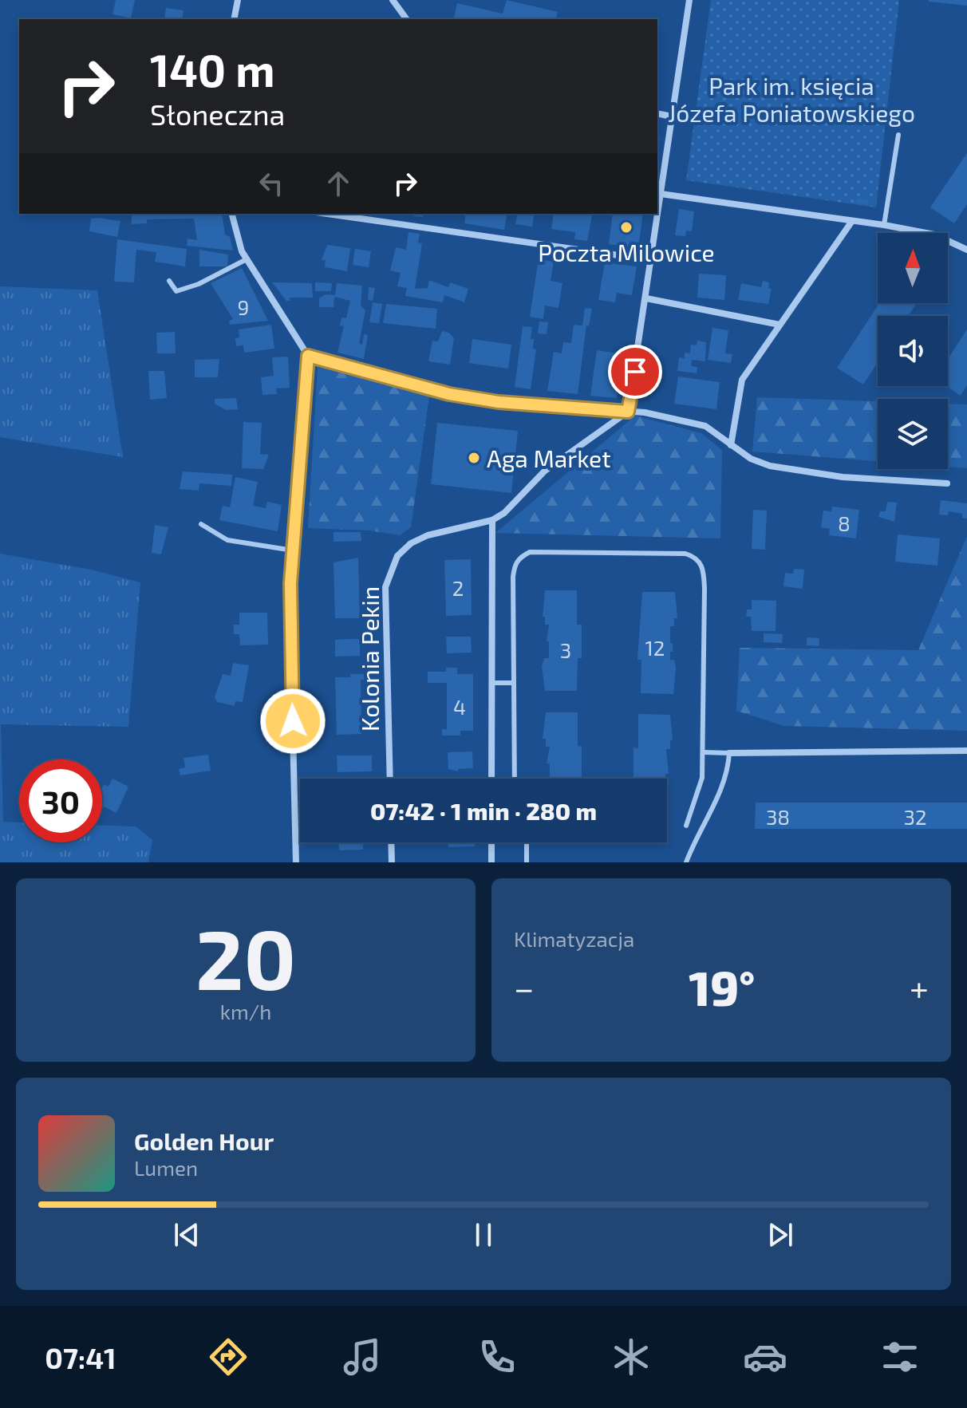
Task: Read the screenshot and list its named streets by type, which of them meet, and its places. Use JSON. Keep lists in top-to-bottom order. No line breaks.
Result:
{"streets":{"street":["Kolonia Pekin"]},"parks":["Park im. księcia Józefa Poniatowskiego"],"places":["Poczta Milowice","Aga Market"],"house_numbers":["9","8","2","12","3","4","38","32"],"north":"top","page":{"turn":["140 m","Słoneczna"],"limit":"30","trip":"07:42 · 1 min · 280 m","tile":[["20","km/h"],"Klimatyzacja"],"heat":["−","19°","+"],"song":["Golden Hour","Lumen"],"tabs":"07:41"}}
